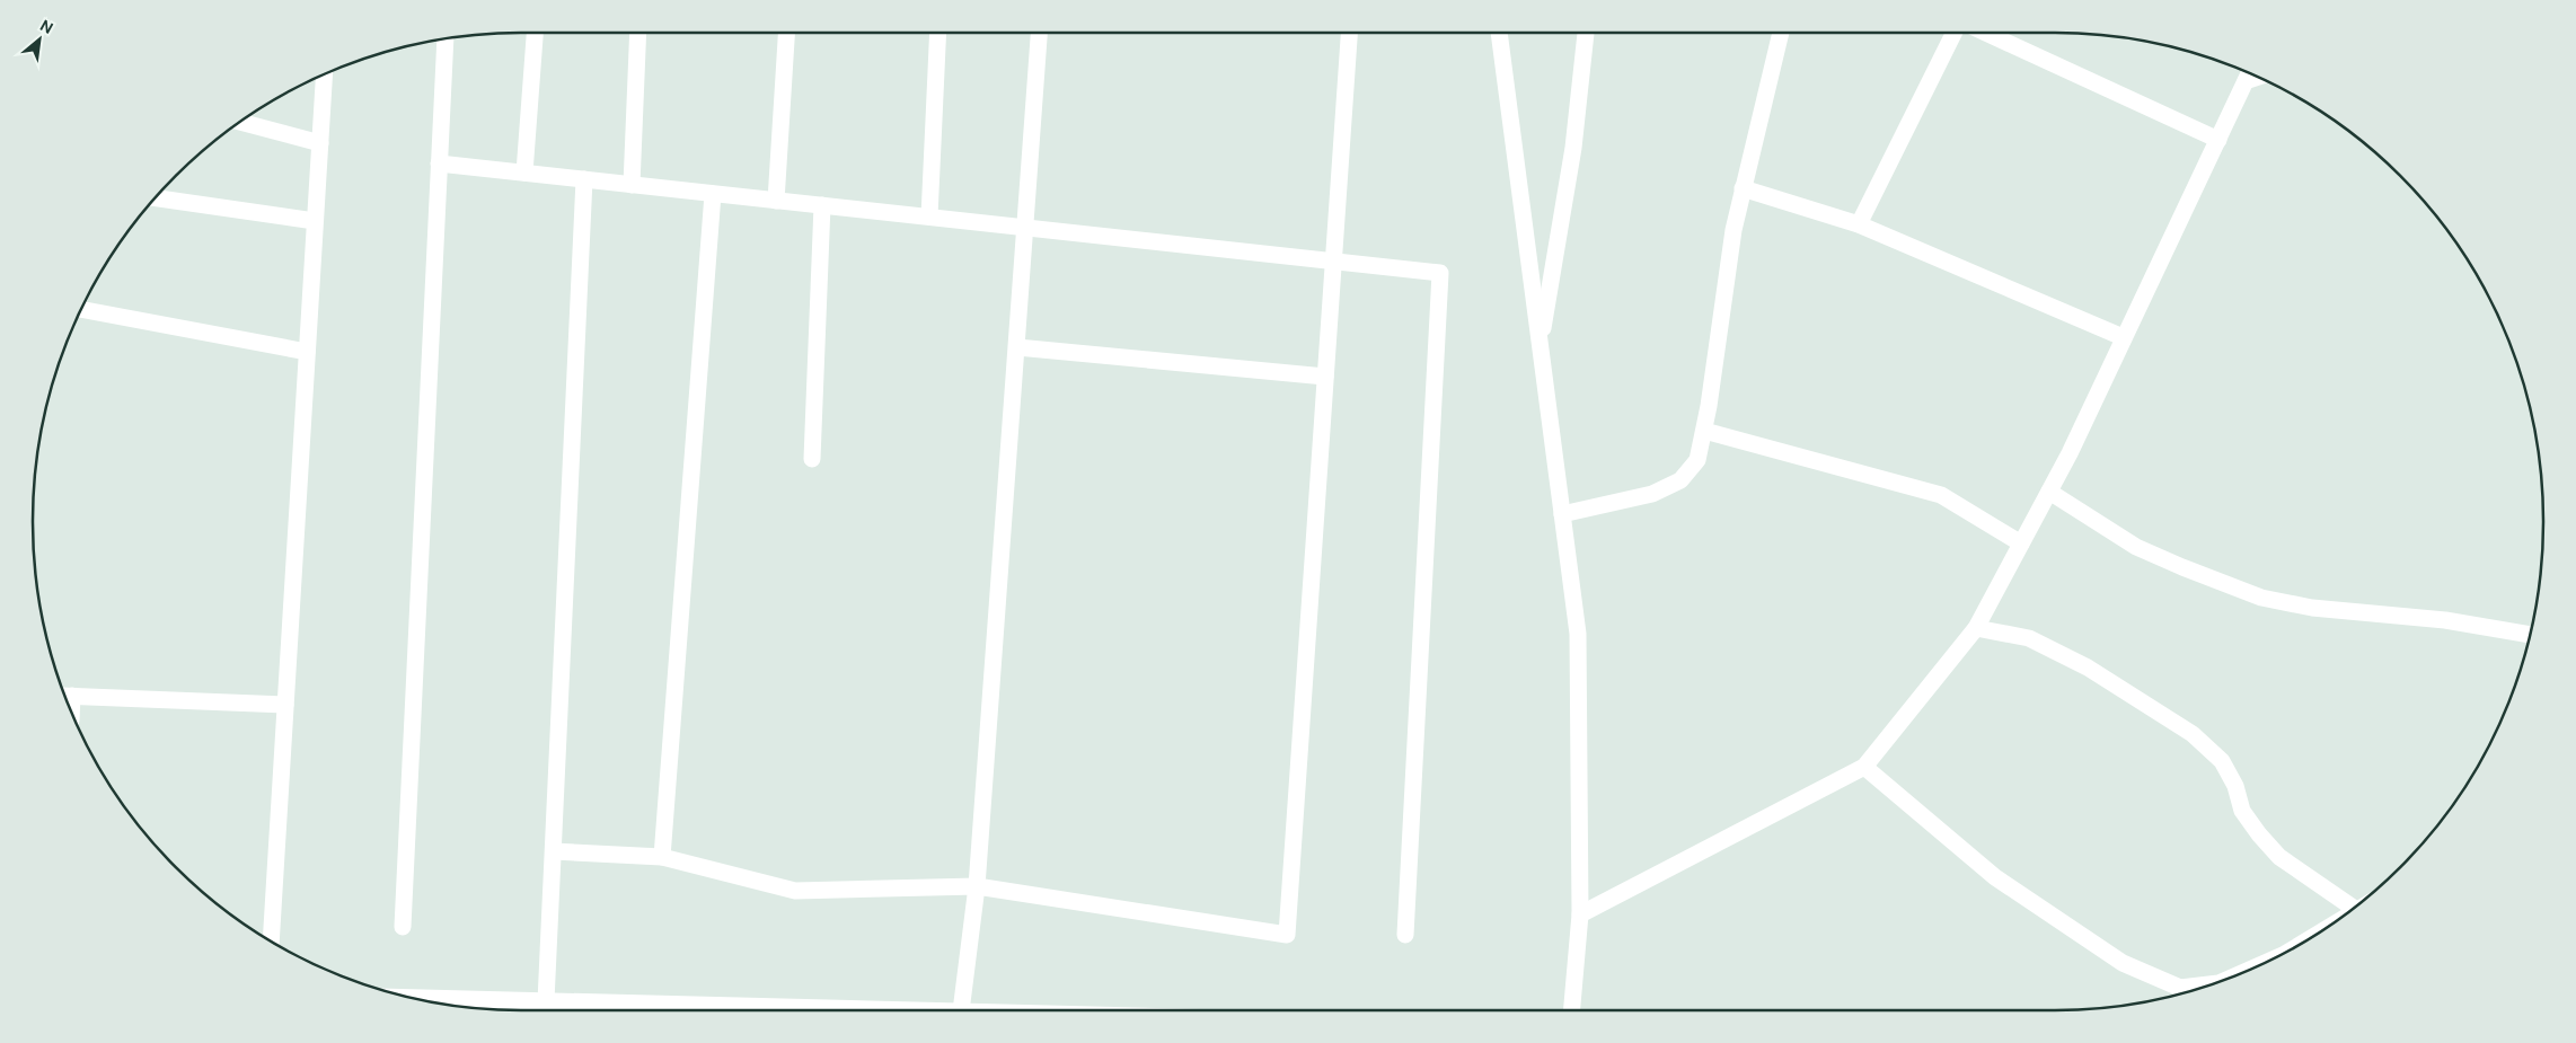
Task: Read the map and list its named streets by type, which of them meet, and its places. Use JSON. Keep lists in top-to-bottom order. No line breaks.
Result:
{"north":"top right"}
